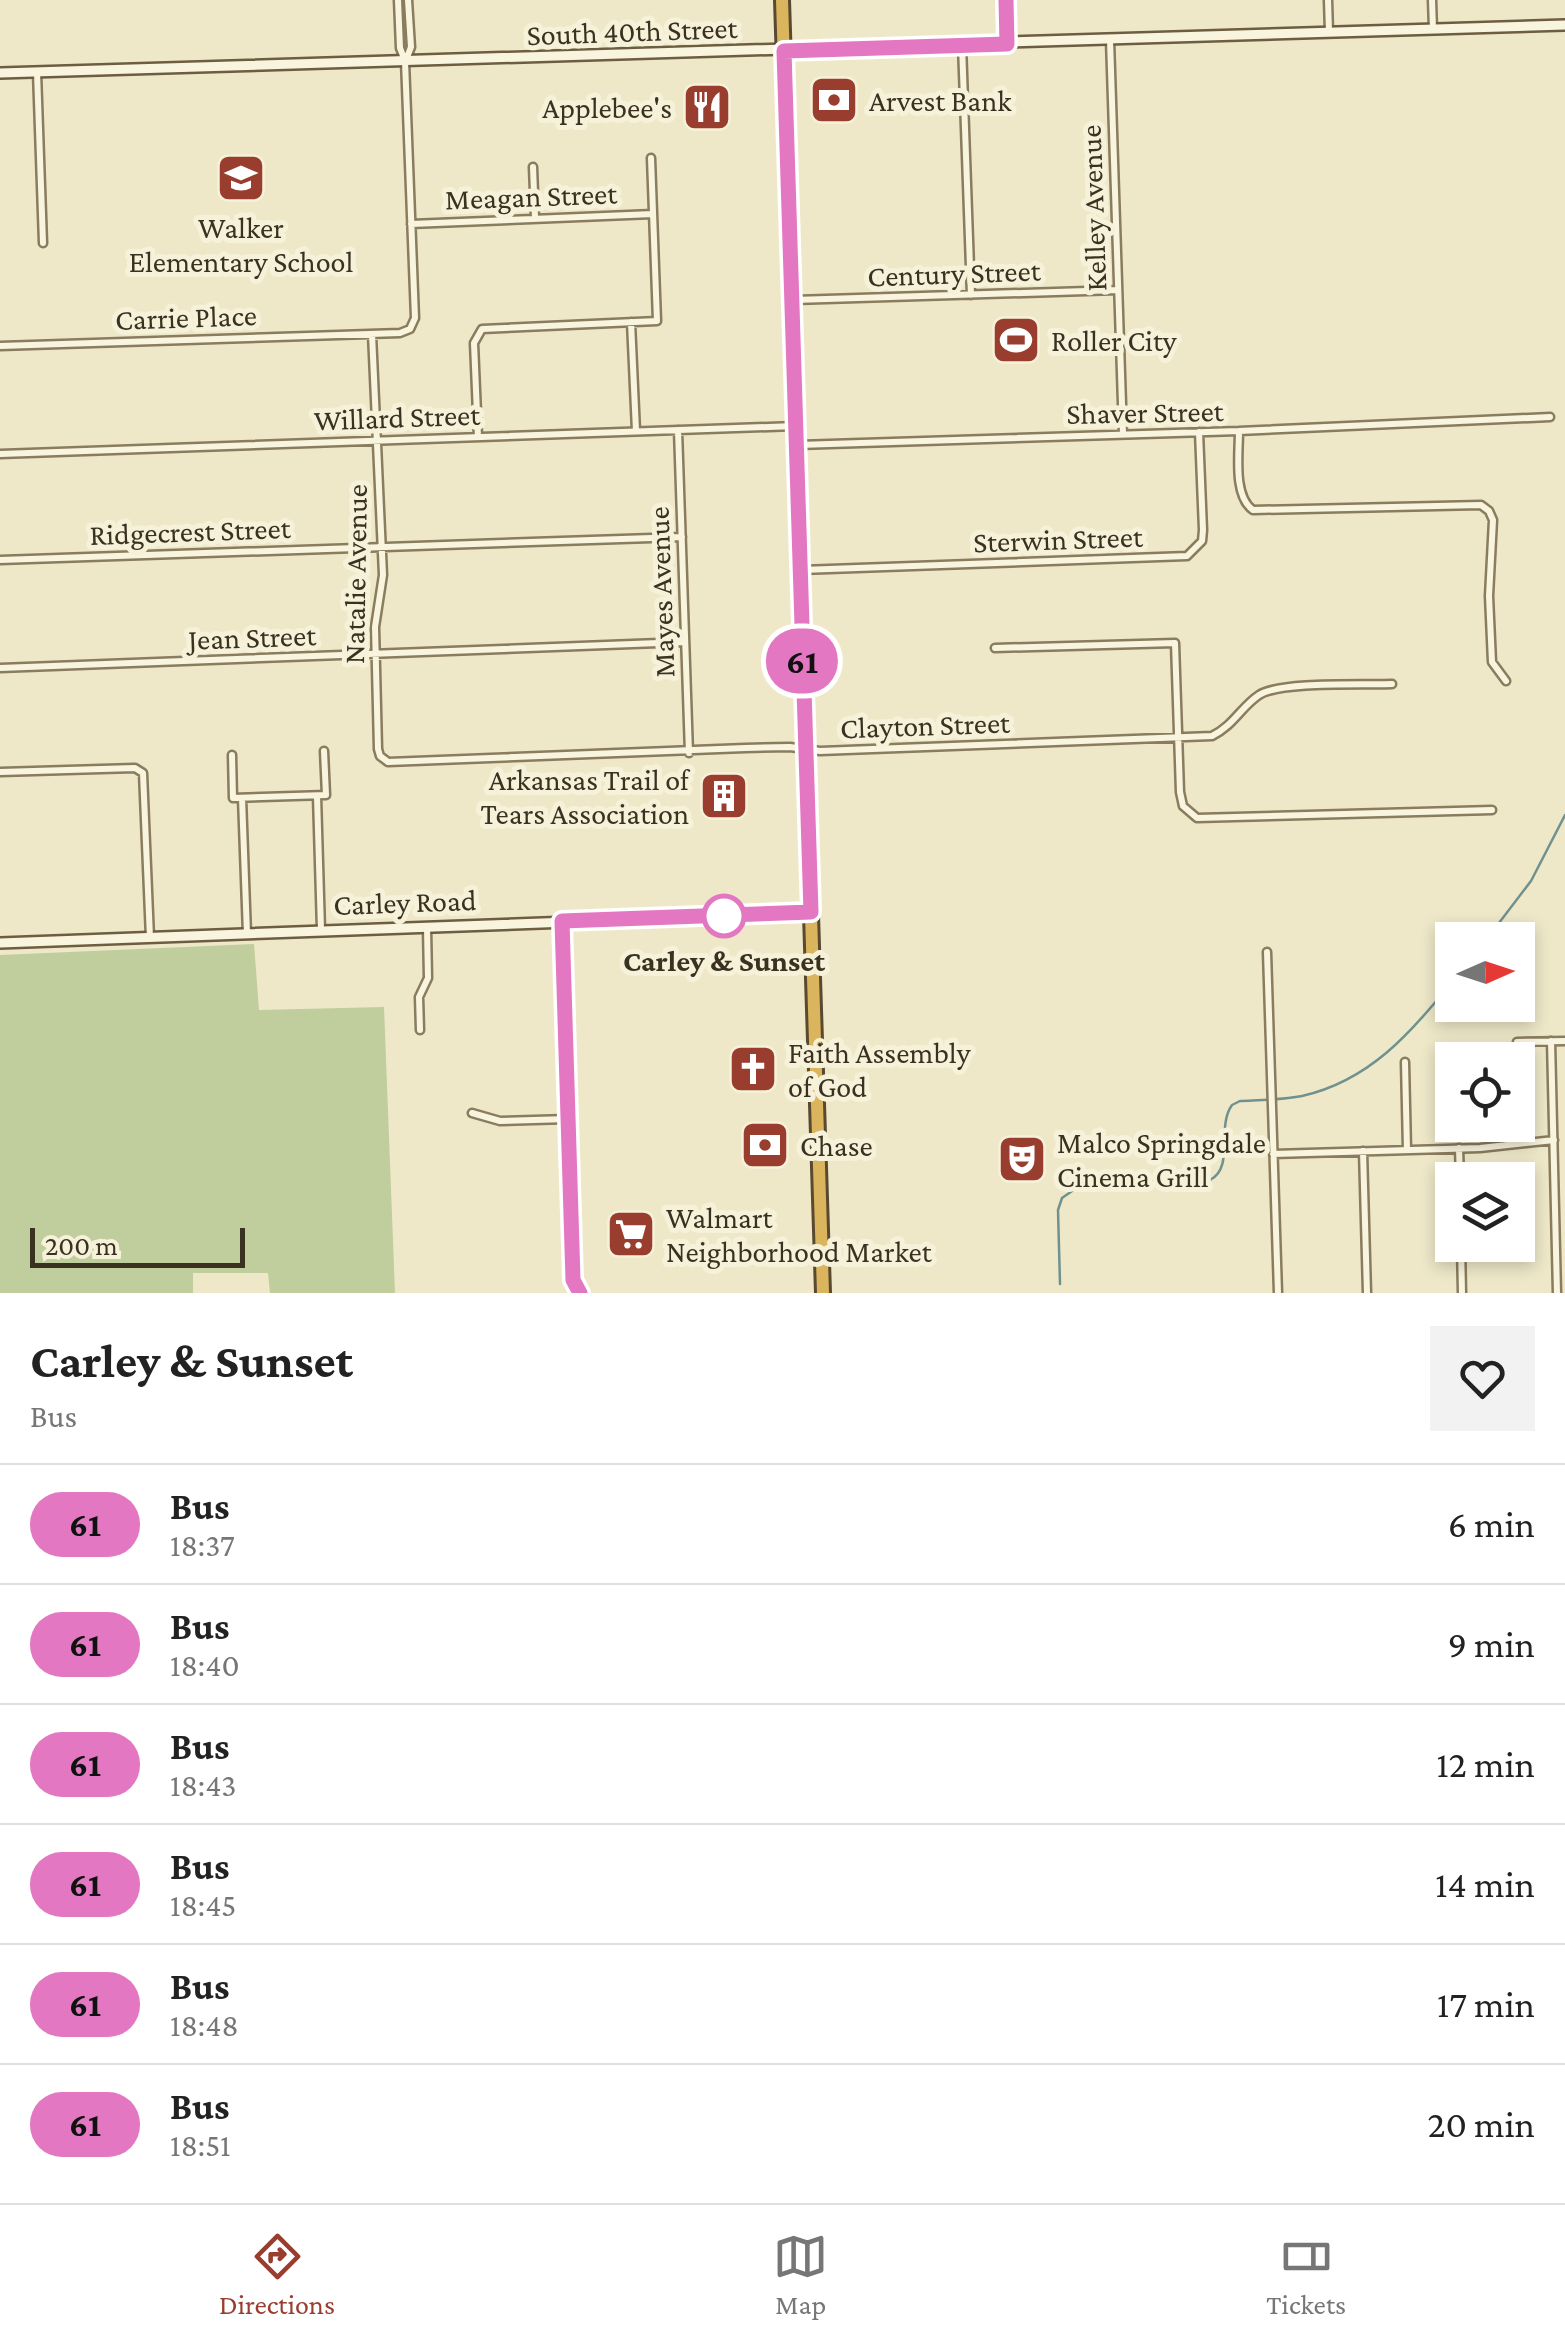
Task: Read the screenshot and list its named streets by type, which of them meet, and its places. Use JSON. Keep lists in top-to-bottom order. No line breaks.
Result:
{"streets":{"street":["South 40th Street","Meagan Street","Kelley Avenue","Century Street","Carrie Place","Shaver Street","Willard Street","Ridgecrest Street","Sterwin Street","Natalie Avenue","Mayes Avenue","Jean Street","Clayton Street","Carley Road"]},"crossings":[["South 40th Street","Kelley Avenue"],["Kelley Avenue","Century Street"],["Kelley Avenue","Shaver Street"],["Carrie Place","Natalie Avenue"],["Shaver Street","Sterwin Street"],["Willard Street","Natalie Avenue"],["Willard Street","Mayes Avenue"],["Ridgecrest Street","Natalie Avenue"],["Ridgecrest Street","Mayes Avenue"],["Natalie Avenue","Jean Street"],["Natalie Avenue","Clayton Street"],["Mayes Avenue","Jean Street"],["Mayes Avenue","Clayton Street"]],"places":{"bank":["Arvest Bank","Chase"],"restaurant":["Applebee's"],"school or university":["Walker Elementary School"],"sports":["Roller City"],"building":["Arkansas Trail of Tears Association"],"other":["Carley & Sunset"],"church":["Faith Assembly of God"],"theatre":["Malco Springdale Cinema Grill"],"supermarket":["Walmart Neighborhood Market"]},"lines":["bus line 61"],"scale_bar":"200 m","north":"right","page":{"on_map":"61","scale":"200 m","heading":["Carley & Sunset","Bus"],"list":[{"mark":"61","name":"Bus","note":"18:37","value":"6 min"},{"mark":"61","name":"Bus","note":"18:40","value":"9 min"},{"mark":"61","name":"Bus","note":"18:43","value":"12 min"},{"mark":"61","name":"Bus","note":"18:45","value":"14 min"},{"mark":"61","name":"Bus","note":"18:48","value":"17 min"},{"mark":"61","name":"Bus","note":"18:51","value":"20 min"}],"tabs":["Directions","Map","Tickets"]}}
